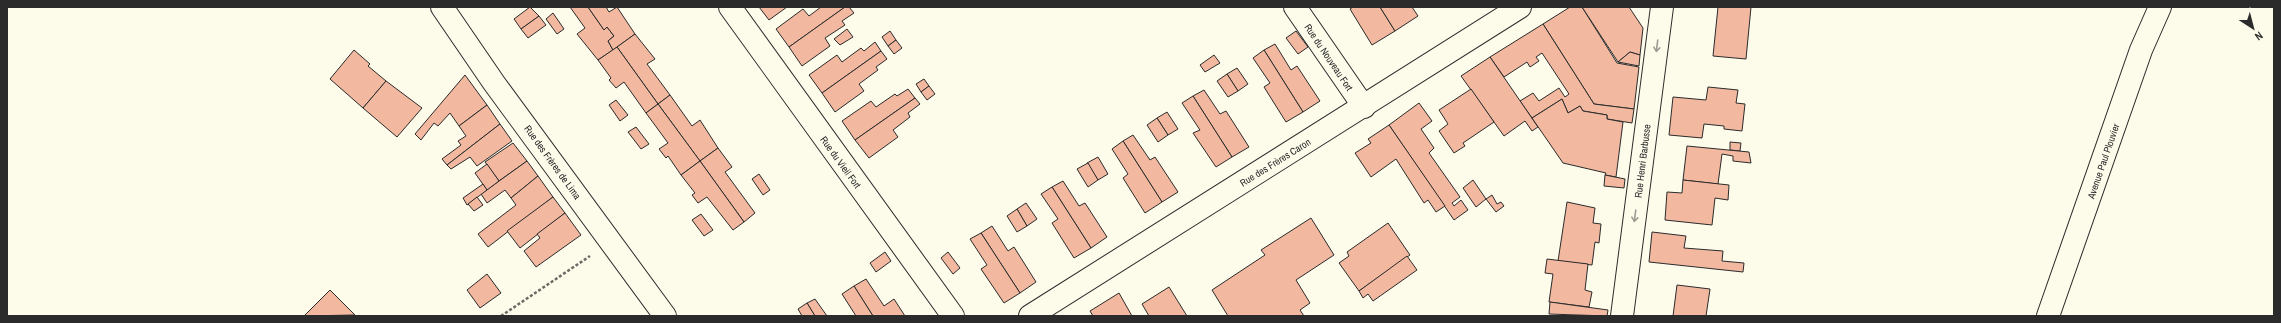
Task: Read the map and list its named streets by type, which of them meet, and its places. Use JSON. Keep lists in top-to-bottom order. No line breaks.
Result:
{"streets":{"street":["Rue du Nouveau Fort","Rue Henri Barbusse","Avenue Paul Plouvier","Rue des Frères de Lima","Rue du Vieil Fort","Rue des Frères Caron"]},"crossings":[["Rue du Nouveau Fort","Rue des Frères Caron"]],"one_way":["Rue Henri Barbusse"],"north":"bottom right"}
